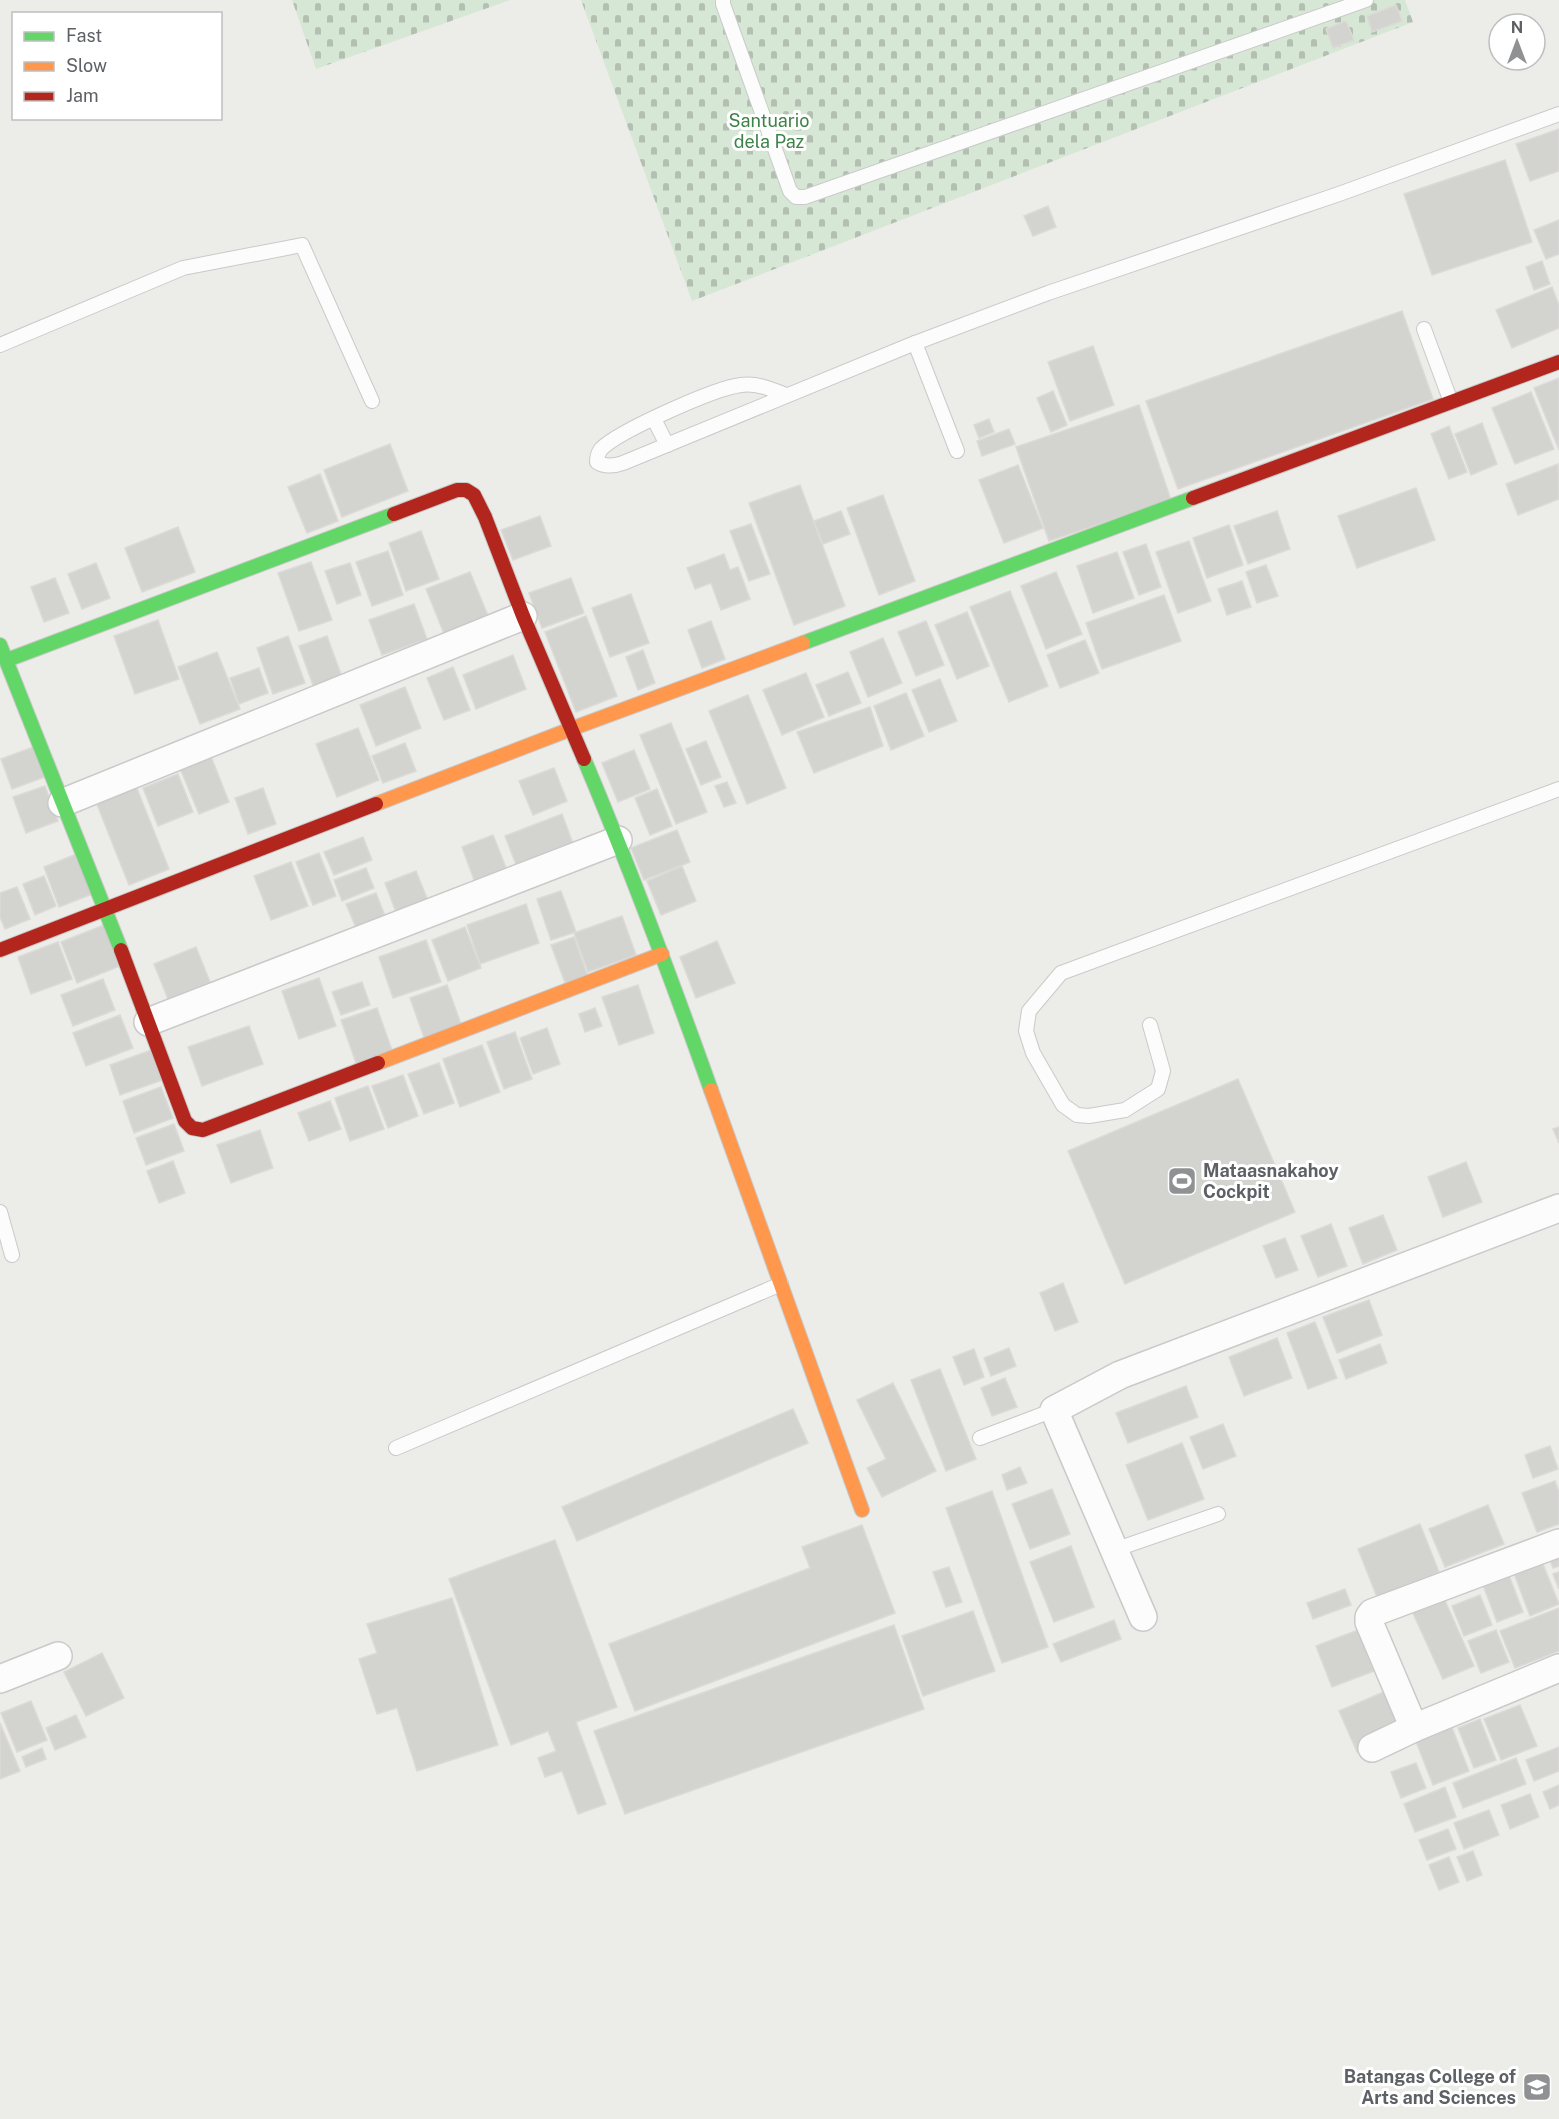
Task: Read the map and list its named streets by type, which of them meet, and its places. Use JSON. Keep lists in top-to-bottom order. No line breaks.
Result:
{"parks":["Santuario dela Paz"],"places":{"sports":["Mataasnakahoy Cockpit"],"school or university":["Batangas College of Arts and Sciences"]},"legend":["Fast","Slow","Jam"],"north":"top"}
